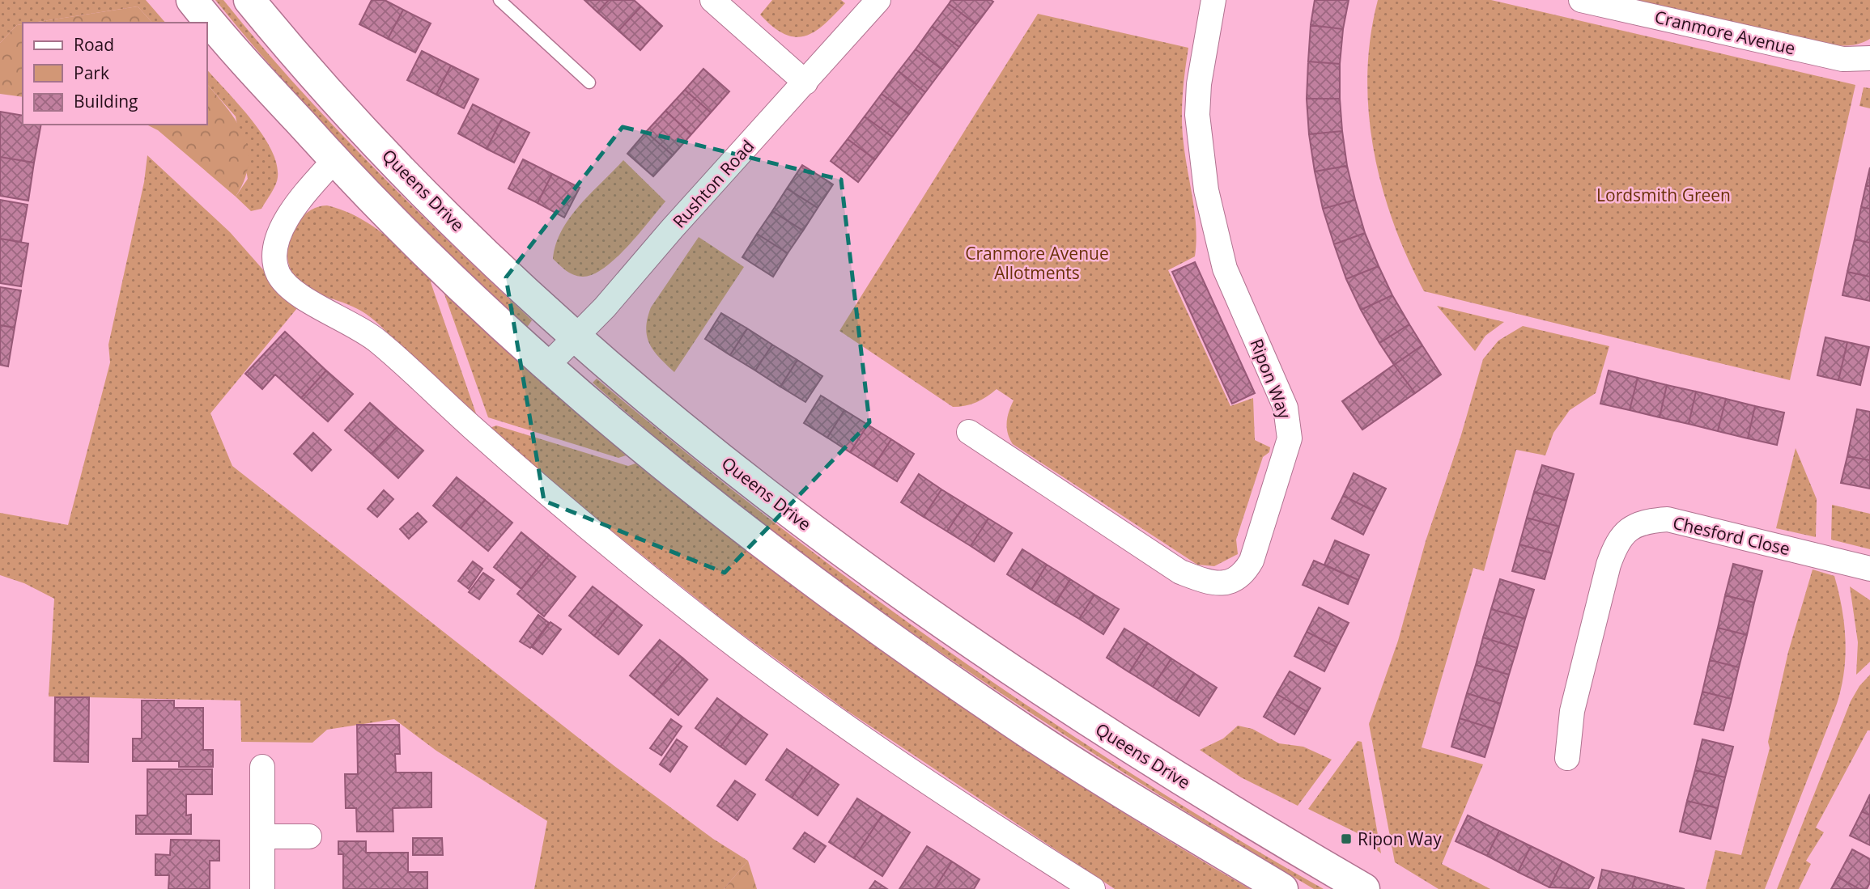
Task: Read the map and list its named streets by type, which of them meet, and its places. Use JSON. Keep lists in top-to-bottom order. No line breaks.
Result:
{"streets":{"main road":["Queens Drive"],"street":["Cranmore Avenue","Rushton Road","Ripon Way","Chesford Close"]},"crossings":[["Rushton Road","Queens Drive"]],"parks":["Lordsmith Green","Cranmore Avenue Allotments"],"places":{"transit":["Ripon Way"]},"legend":["Road","Park","Building"]}
